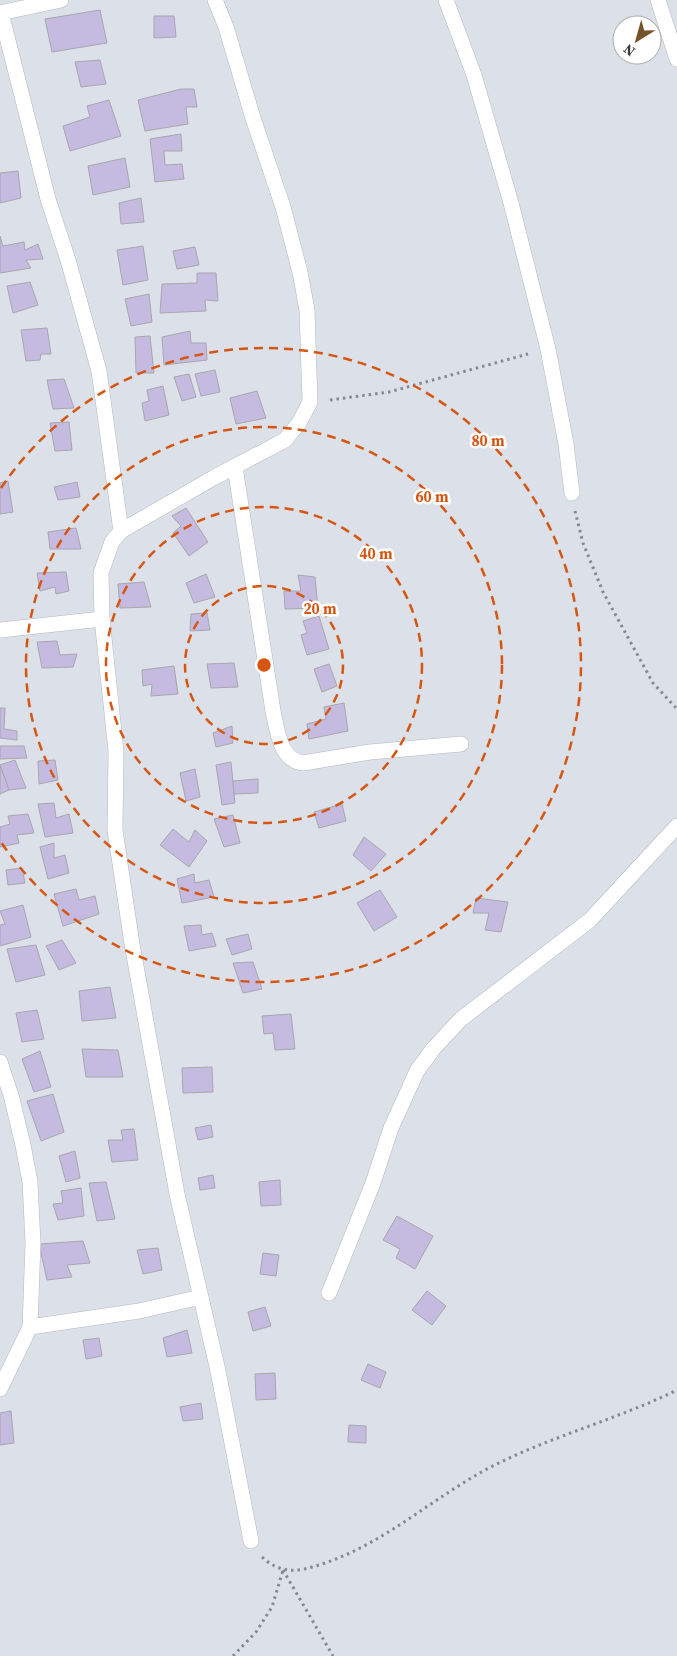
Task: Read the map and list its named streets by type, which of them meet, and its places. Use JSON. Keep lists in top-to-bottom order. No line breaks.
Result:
{"north":"bottom left","rings":["80 m","60 m","40 m","20 m"]}
